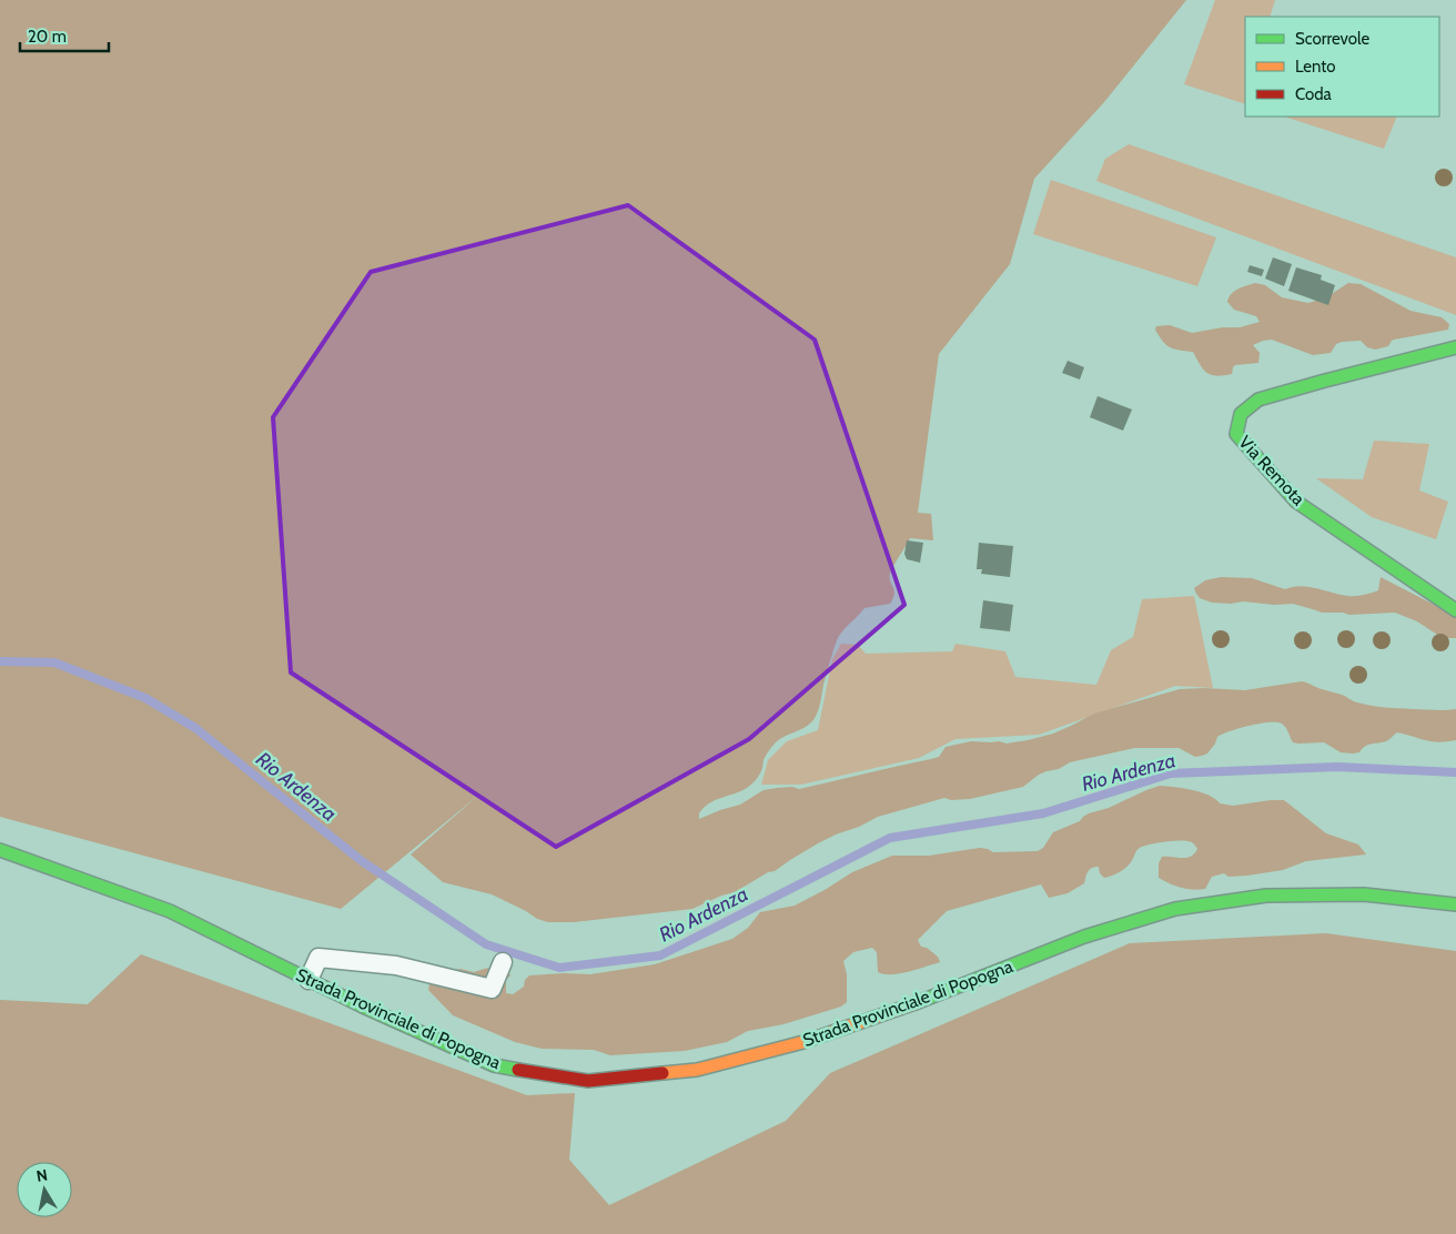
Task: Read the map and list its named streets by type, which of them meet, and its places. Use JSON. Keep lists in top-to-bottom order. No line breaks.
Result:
{"streets":{"main road":["Via Remota","Strada Provinciale di Popogna"]},"water":["Rio Ardenza"],"legend":["Scorrevole","Lento","Coda"],"scale_bar":"20 m","north":"top"}
